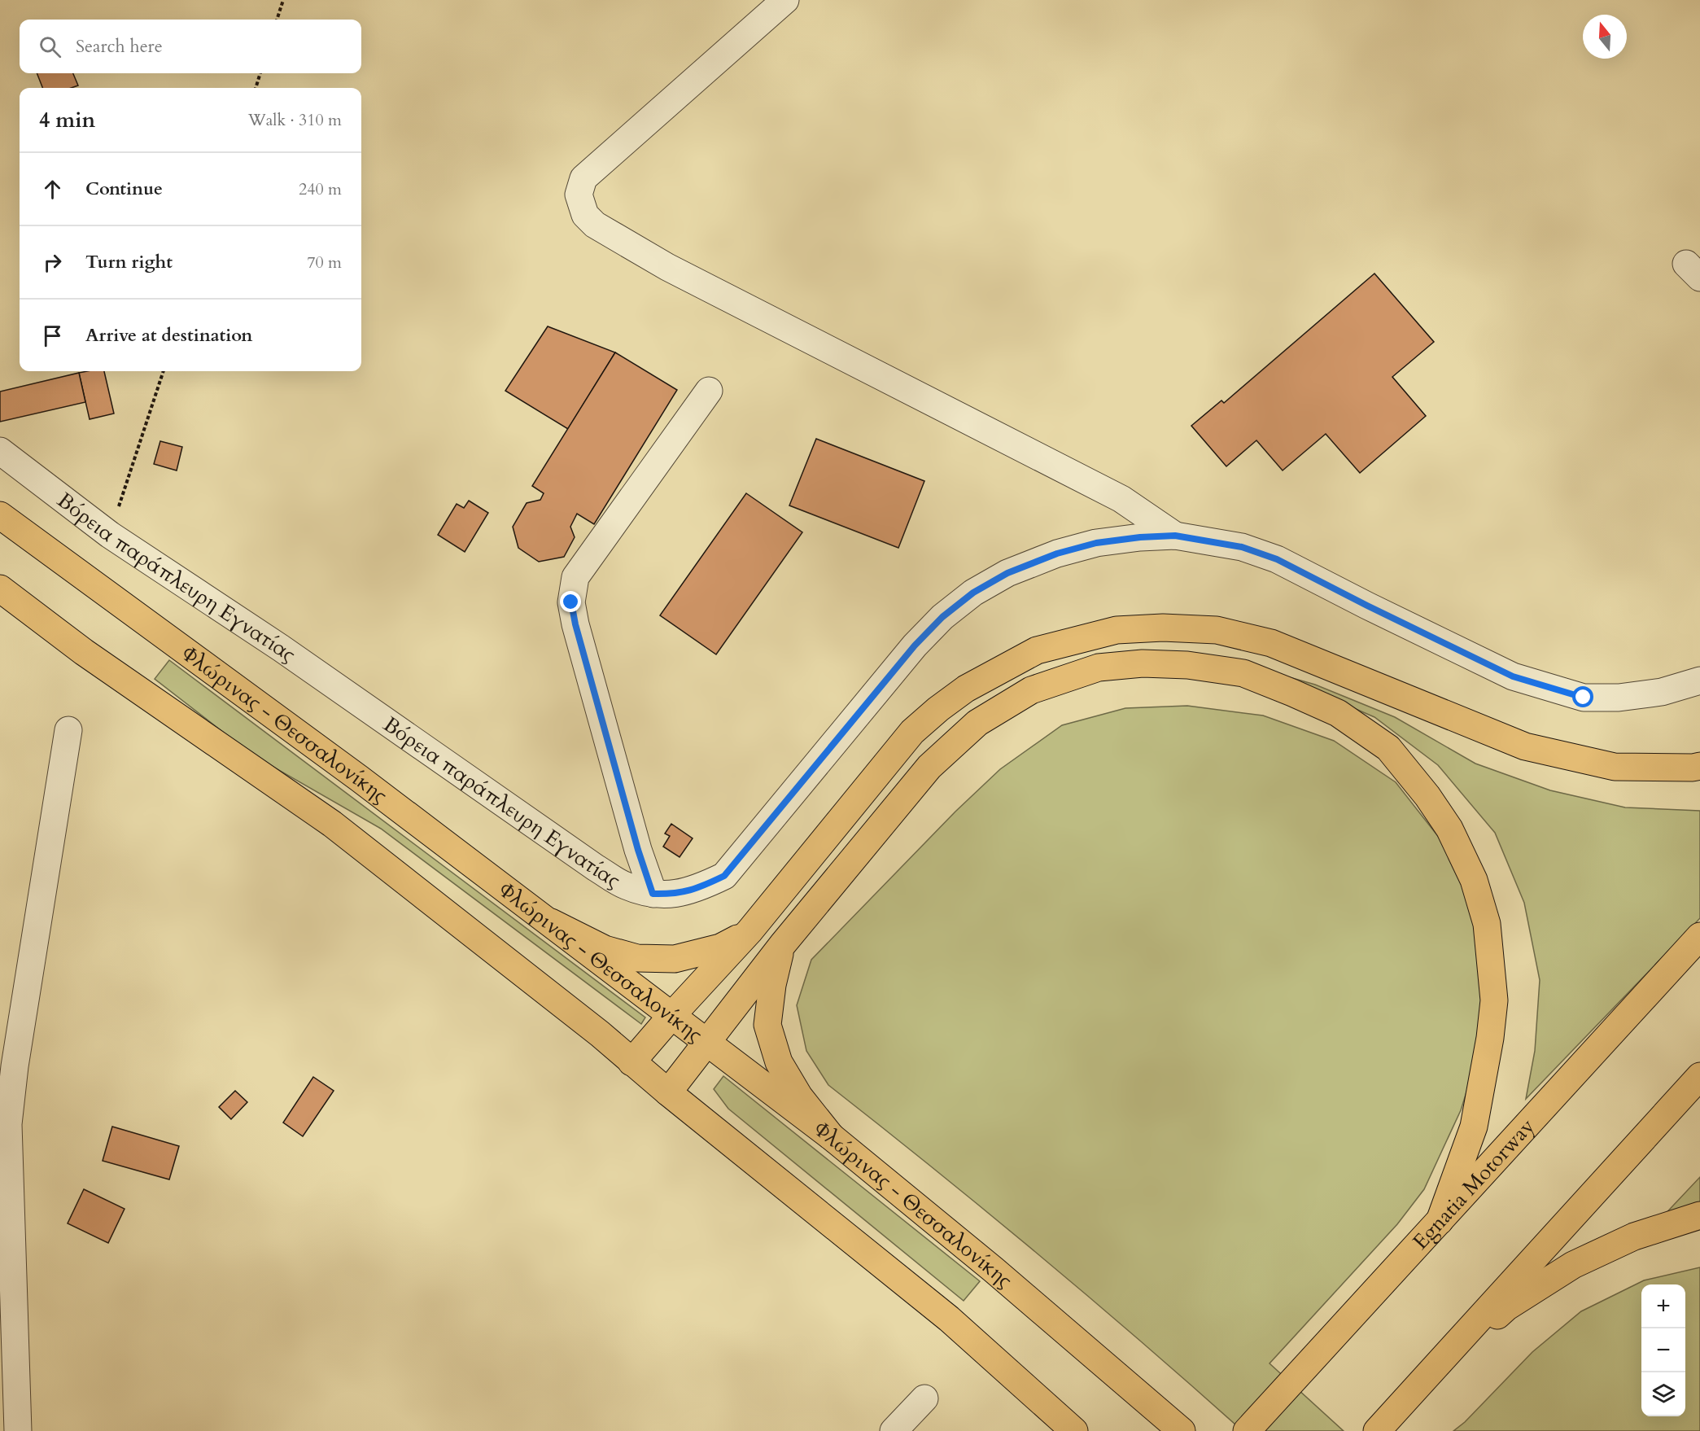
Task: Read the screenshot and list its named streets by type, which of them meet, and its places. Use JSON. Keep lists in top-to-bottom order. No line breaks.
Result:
{"streets":{"main road":["Φλώρινας - Θεσσαλονίκης","Egnatia Motorway"],"street":["Βόρεια παράπλευρη Εγνατίας"]},"north":"top","page":{"search":"Search here","heading":["4 min","Walk · 310 m"],"list":[["Continue","240 m"],["Turn right","70 m"],"Arrive at destination"],"map_buttons":["+","−"]}}
